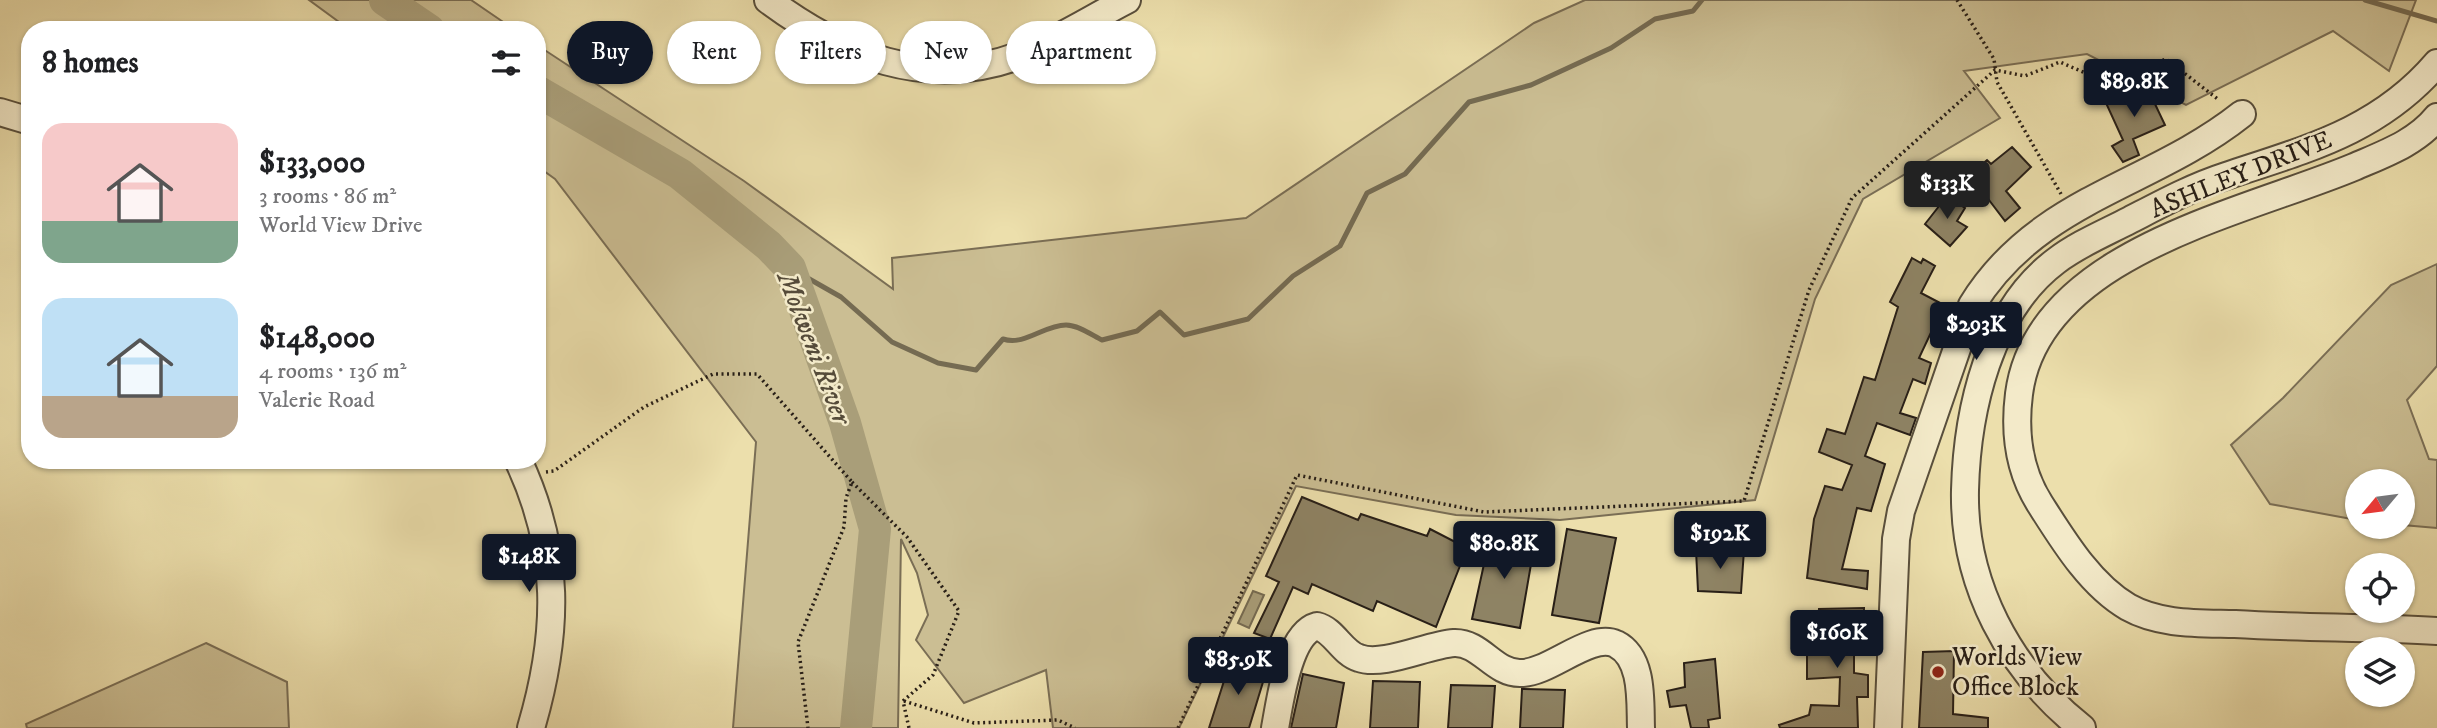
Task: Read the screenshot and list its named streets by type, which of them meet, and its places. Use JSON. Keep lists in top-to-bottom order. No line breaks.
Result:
{"streets":{"street":["ASHLEY DRIVE"]},"water":["Molweni River"],"places":["Worlds View Office Block"],"north":"bottom left","page":{"chip":["Buy","Rent","Filters","New","Apartment"],"heading":"8 homes","price":["$89.8K","$133K","$293K","$192K","$80.8K","$148K","$160K","$85.9K"],"list":[{"name":"$133,000","note":"3 rooms · 86 m² · World View Drive"},{"name":"$148,000","note":"4 rooms · 136 m² · Valerie Road"}]}}
